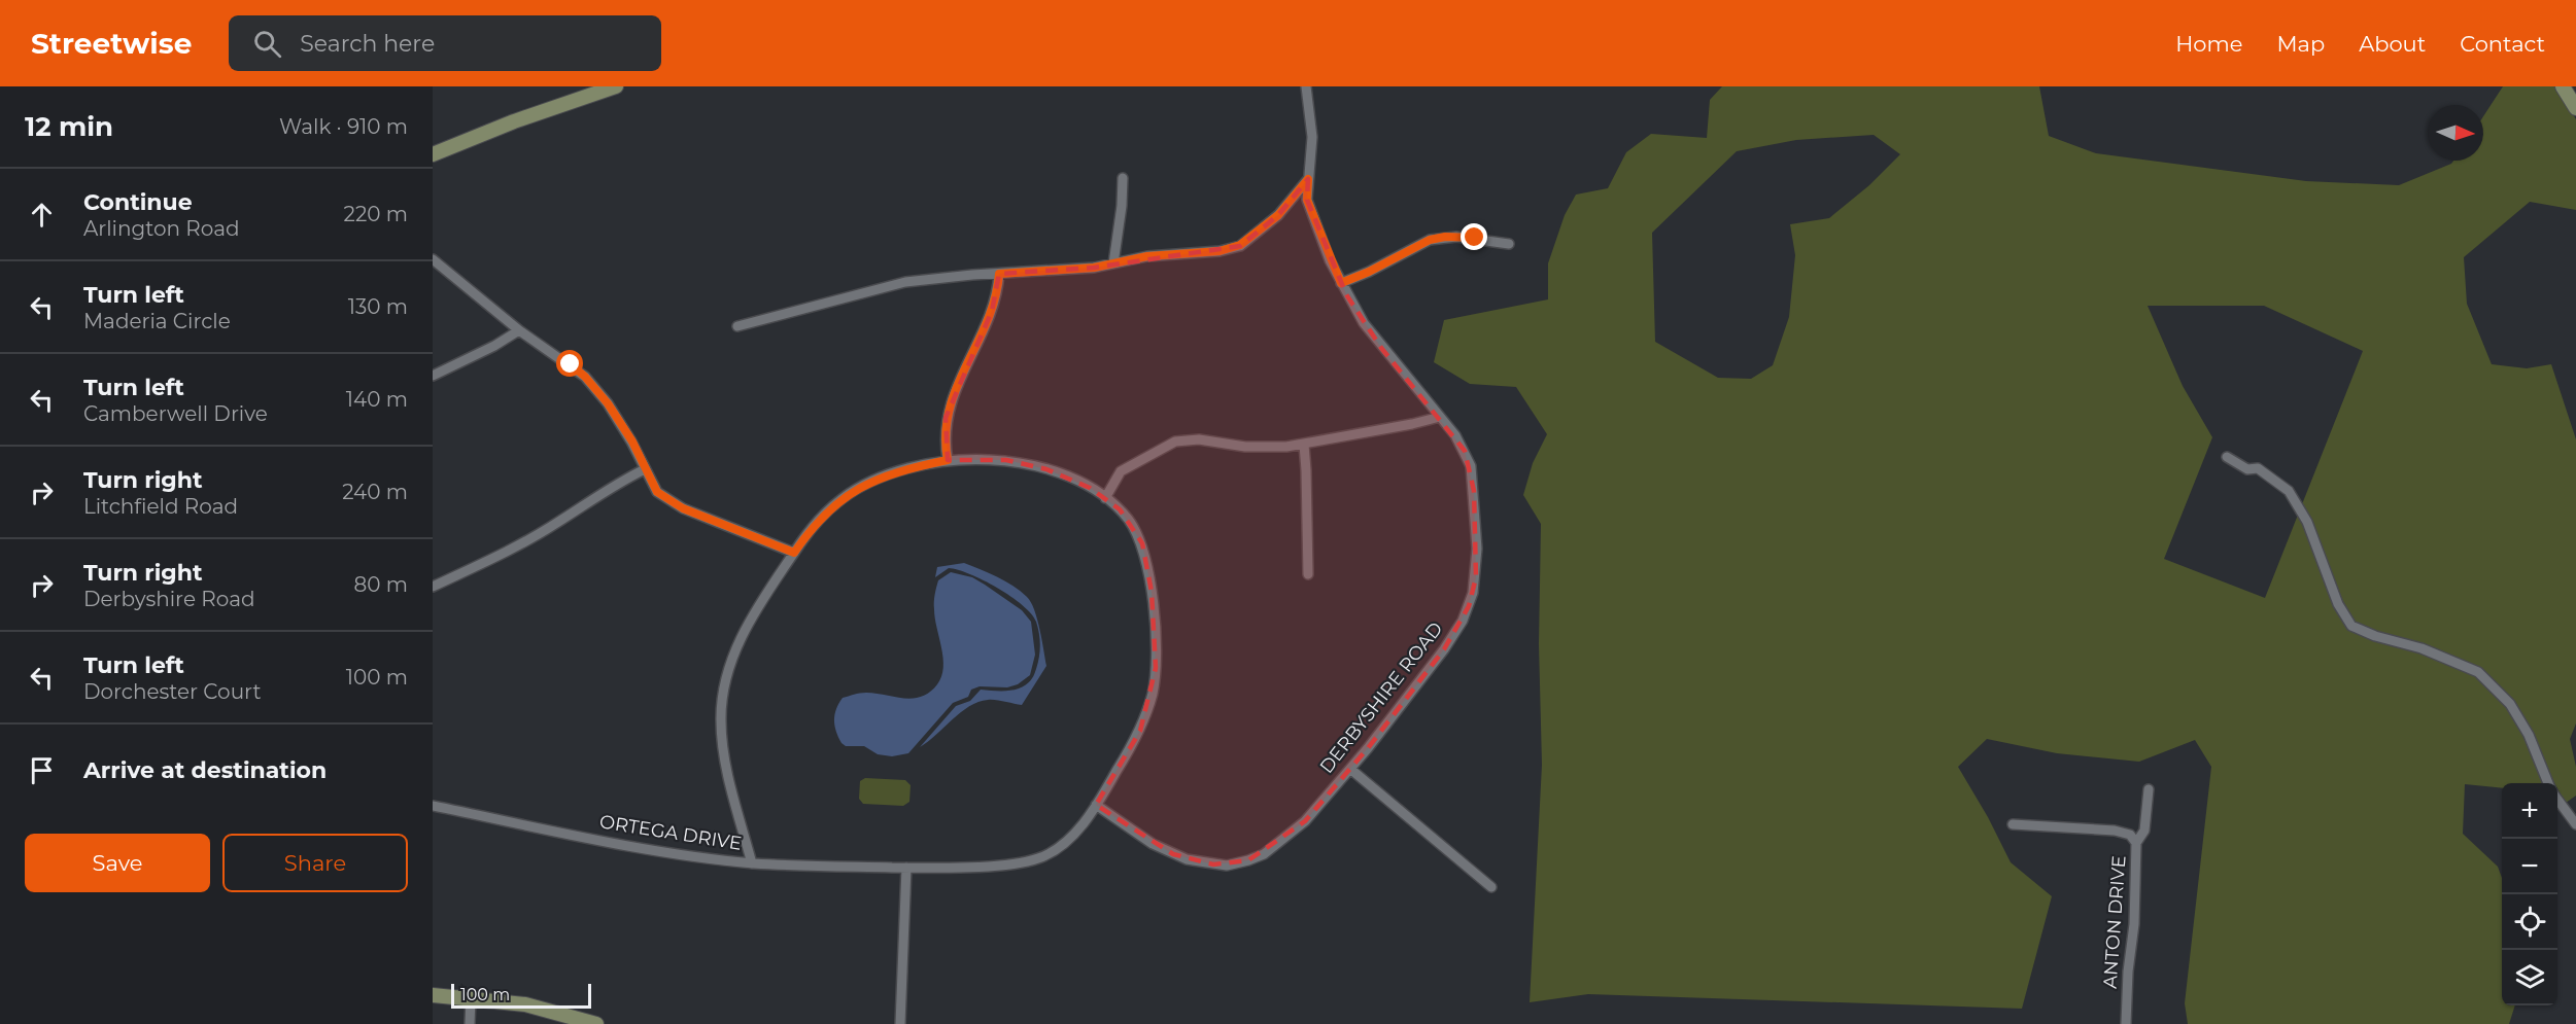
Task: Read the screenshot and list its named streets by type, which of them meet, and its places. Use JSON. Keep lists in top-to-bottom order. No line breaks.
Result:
{"streets":{"street":["DERBYSHIRE ROAD","ORTEGA DRIVE","ANTON DRIVE"]},"crossings":[["DERBYSHIRE ROAD","ORTEGA DRIVE"]],"scale_bar":"100 m","north":"right","page":{"header":"Streetwise","search":"Search here","nav":["Home","Map","About","Contact"],"heading":["12 min","Walk · 910 m"],"list":[["Continue","Arlington Road","220 m"],["Turn left","Maderia Circle","130 m"],["Turn left","Camberwell Drive","140 m"],["Turn right","Litchfield Road","240 m"],["Turn right","Derbyshire Road","80 m"],["Turn left","Dorchester Court","100 m"],"Arrive at destination"],"map_buttons":["+","−"],"buttons":["Save","Share"],"scale":"100 m"}}
